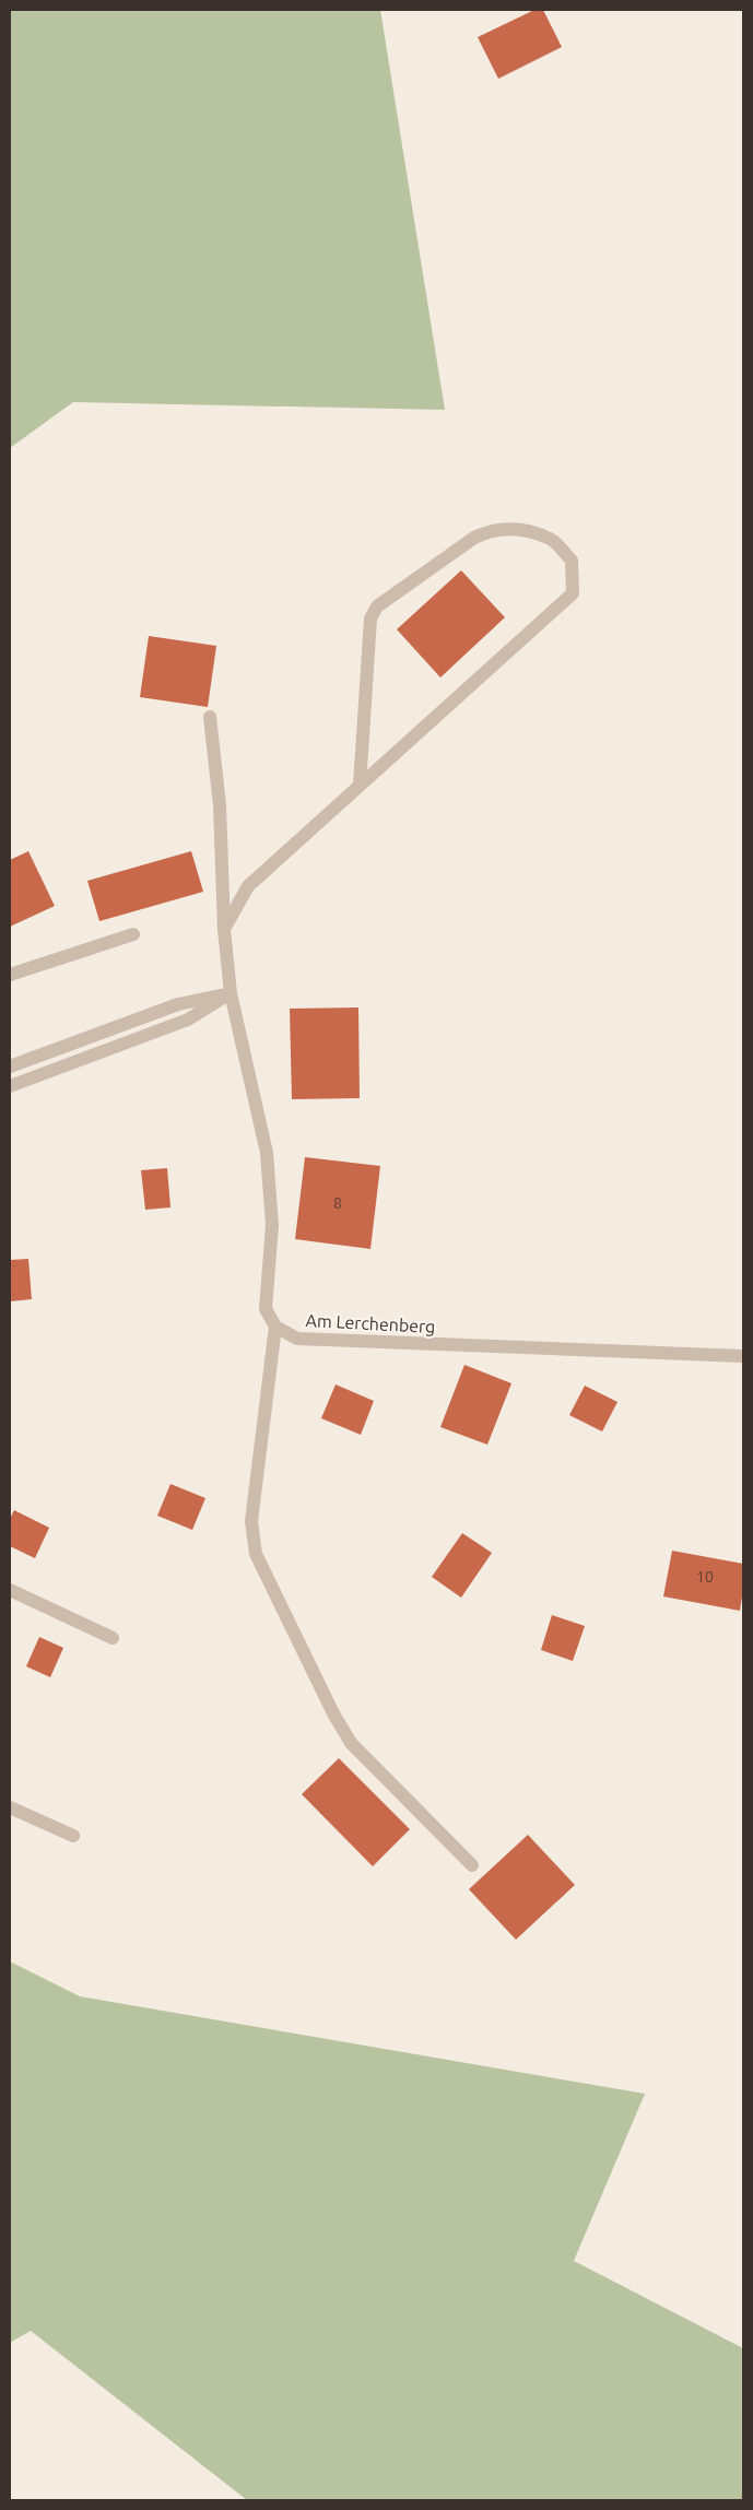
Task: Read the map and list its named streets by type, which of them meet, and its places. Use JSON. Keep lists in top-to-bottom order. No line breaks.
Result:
{"streets":{"street":["Am Lerchenberg"]},"house_numbers":["8","10"]}
